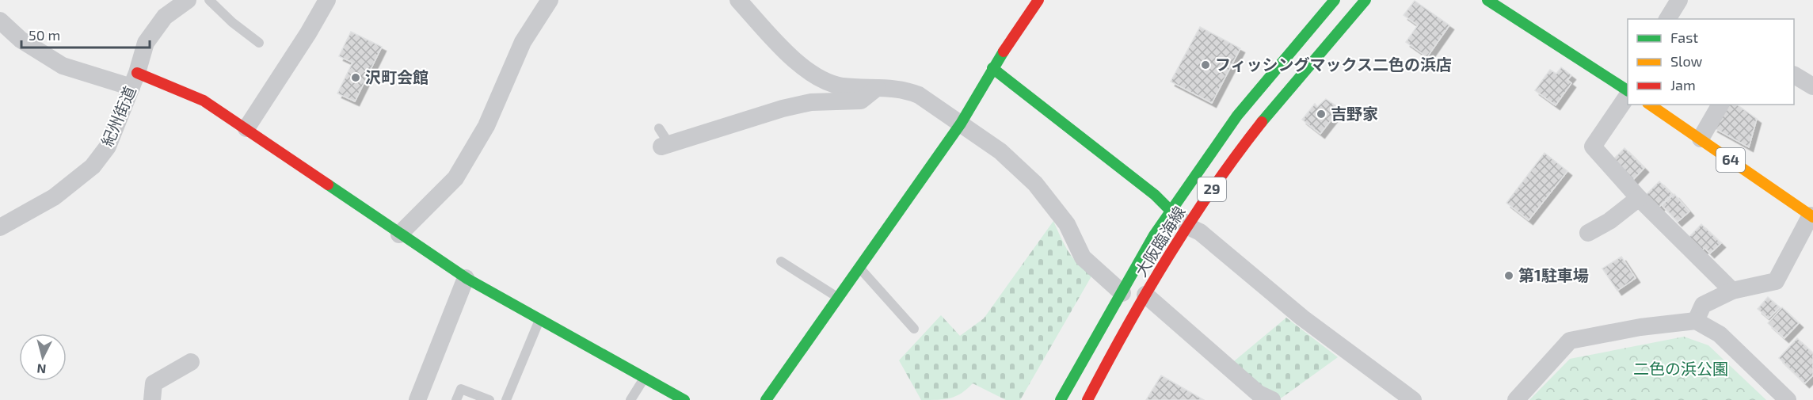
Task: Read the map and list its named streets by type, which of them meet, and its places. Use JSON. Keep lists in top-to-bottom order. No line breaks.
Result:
{"streets":{"street":["紀州街道","64","29","大阪臨海線"]},"parks":["二色の浜公園"],"places":["フィッシングマックス二色の浜店","沢町会館","吉野家","第1駐車場"],"legend":["Fast","Slow","Jam"],"scale_bar":"50 m","north":"bottom"}
